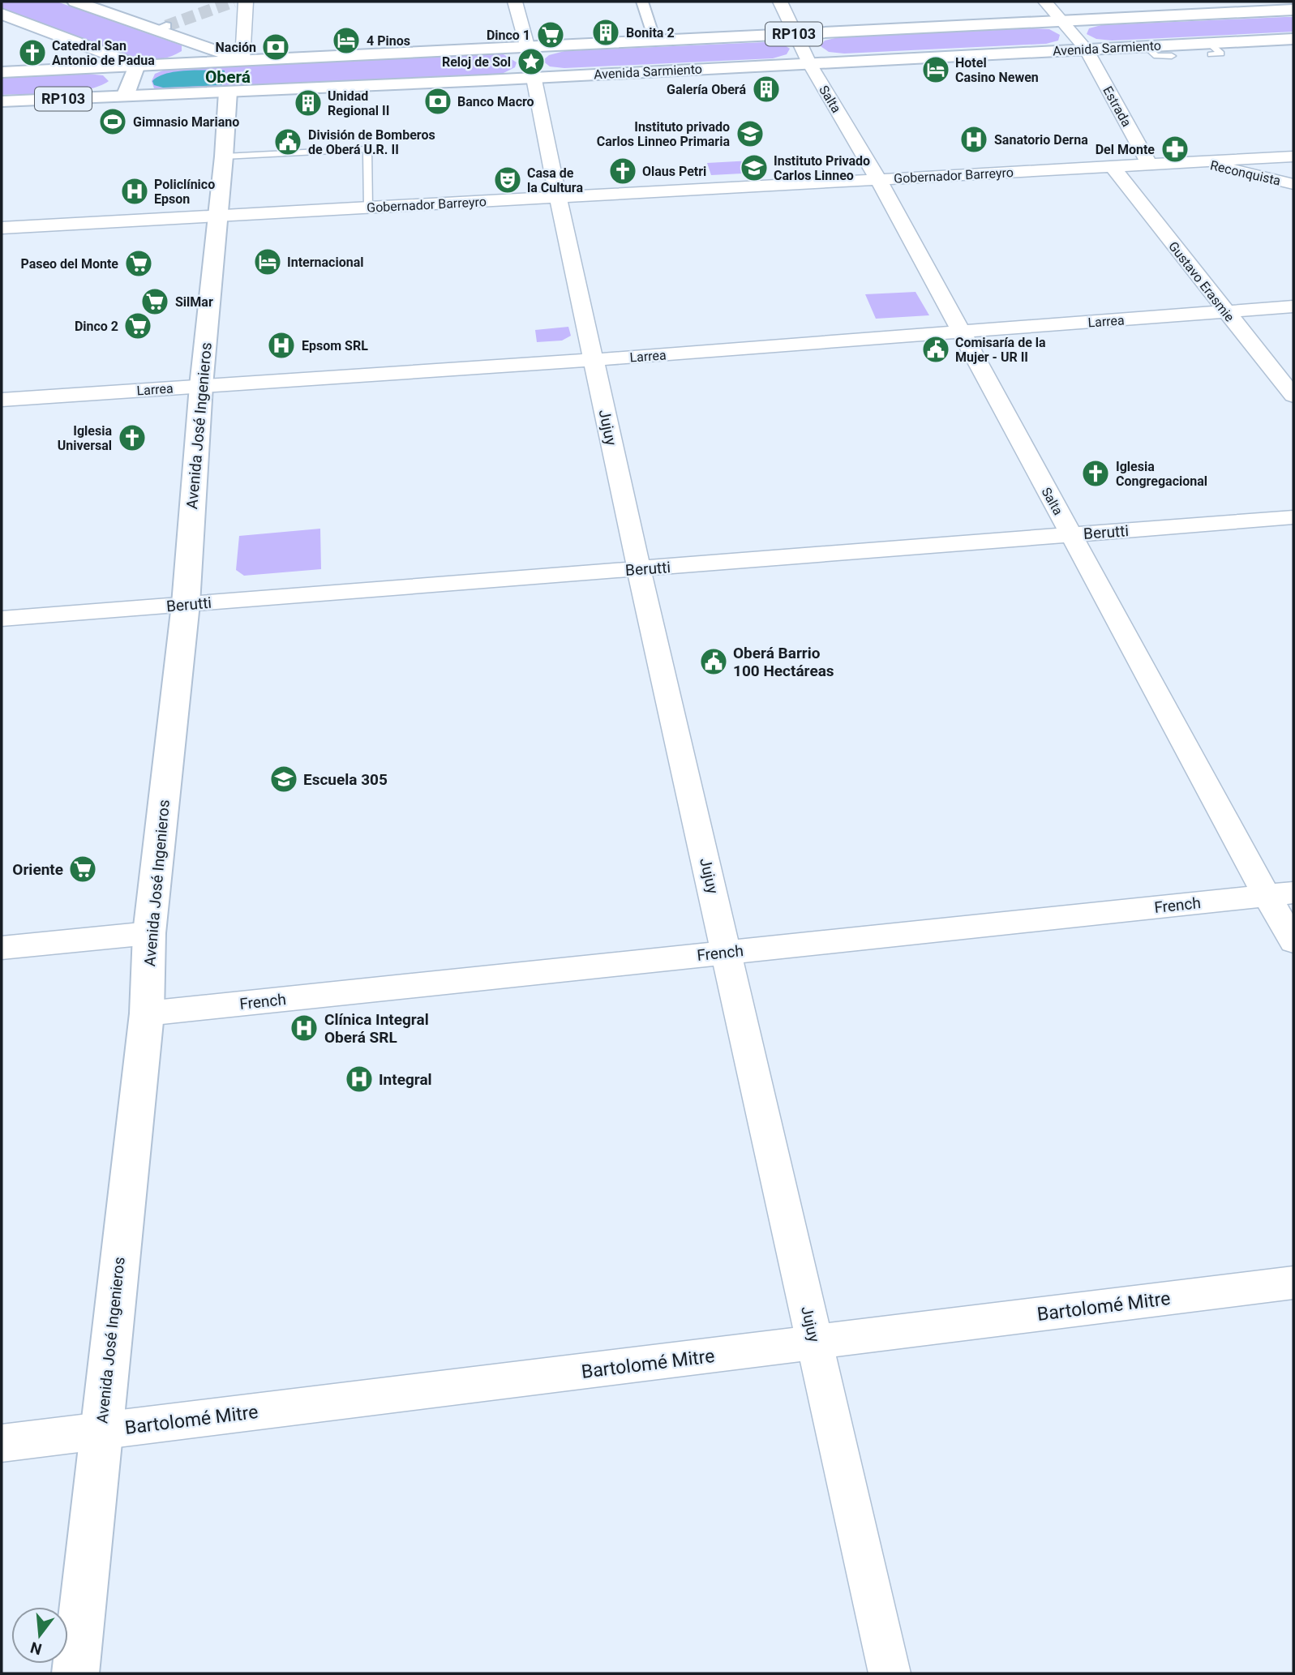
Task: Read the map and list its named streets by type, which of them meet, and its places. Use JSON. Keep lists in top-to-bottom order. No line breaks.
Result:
{"streets":{"main road":["RP103","Avenida Sarmiento","Avenida José Ingenieros"],"street":["Salta","Estrada","Reconquista","Gobernador Barreyro","Gustavo Erasmie","Larrea","Jujuy","Berutti","French","Bartolomé Mitre"]},"crossings":[["Avenida Sarmiento","Salta"],["Avenida Sarmiento","Estrada"],["Avenida Sarmiento","Avenida José Ingenieros"],["Avenida Sarmiento","Jujuy"],["Salta","Gobernador Barreyro"],["Salta","Larrea"],["Salta","Berutti"],["Salta","French"],["Estrada","Gobernador Barreyro"],["Reconquista","Gobernador Barreyro"],["Gobernador Barreyro","Gustavo Erasmie"],["Gobernador Barreyro","Avenida José Ingenieros"],["Gobernador Barreyro","Jujuy"],["Gustavo Erasmie","Larrea"],["Larrea","Avenida José Ingenieros"],["Larrea","Jujuy"],["Avenida José Ingenieros","Berutti"],["Avenida José Ingenieros","French"],["Avenida José Ingenieros","Bartolomé Mitre"],["Jujuy","Berutti"],["Jujuy","French"],["Jujuy","Bartolomé Mitre"]],"districts":["Oberá"],"places":{"building":["Bonita 2","Galería Oberá","Unidad Regional II"],"supermarket":["Dinco 1","Paseo del Monte","SilMar","Dinco 2","Oriente"],"hotel":["4 Pinos","Hotel Casino Newen","Internacional"],"bank":["Nación","Banco Macro"],"church":["Catedral San Antonio de Padua","Olaus Petri","Iglesia Universal","Iglesia Congregacional"],"place":["Reloj de Sol"],"sports":["Gimnasio Mariano"],"school or university":["Instituto privado Carlos Linneo Primaria","Instituto Privado Carlos Linneo","Escuela 305"],"hospital":["Sanatorio Derna","Policlínico Epson","Epsom SRL","Clínica Integral Oberá SRL","Integral"],"public building":["División de Bomberos de Oberá U.R. II","Comisaría de la Mujer - UR II","Oberá Barrio 100 Hectáreas"],"pharmacy":["Del Monte"],"theatre":["Casa de la Cultura"]},"north":"bottom"}
